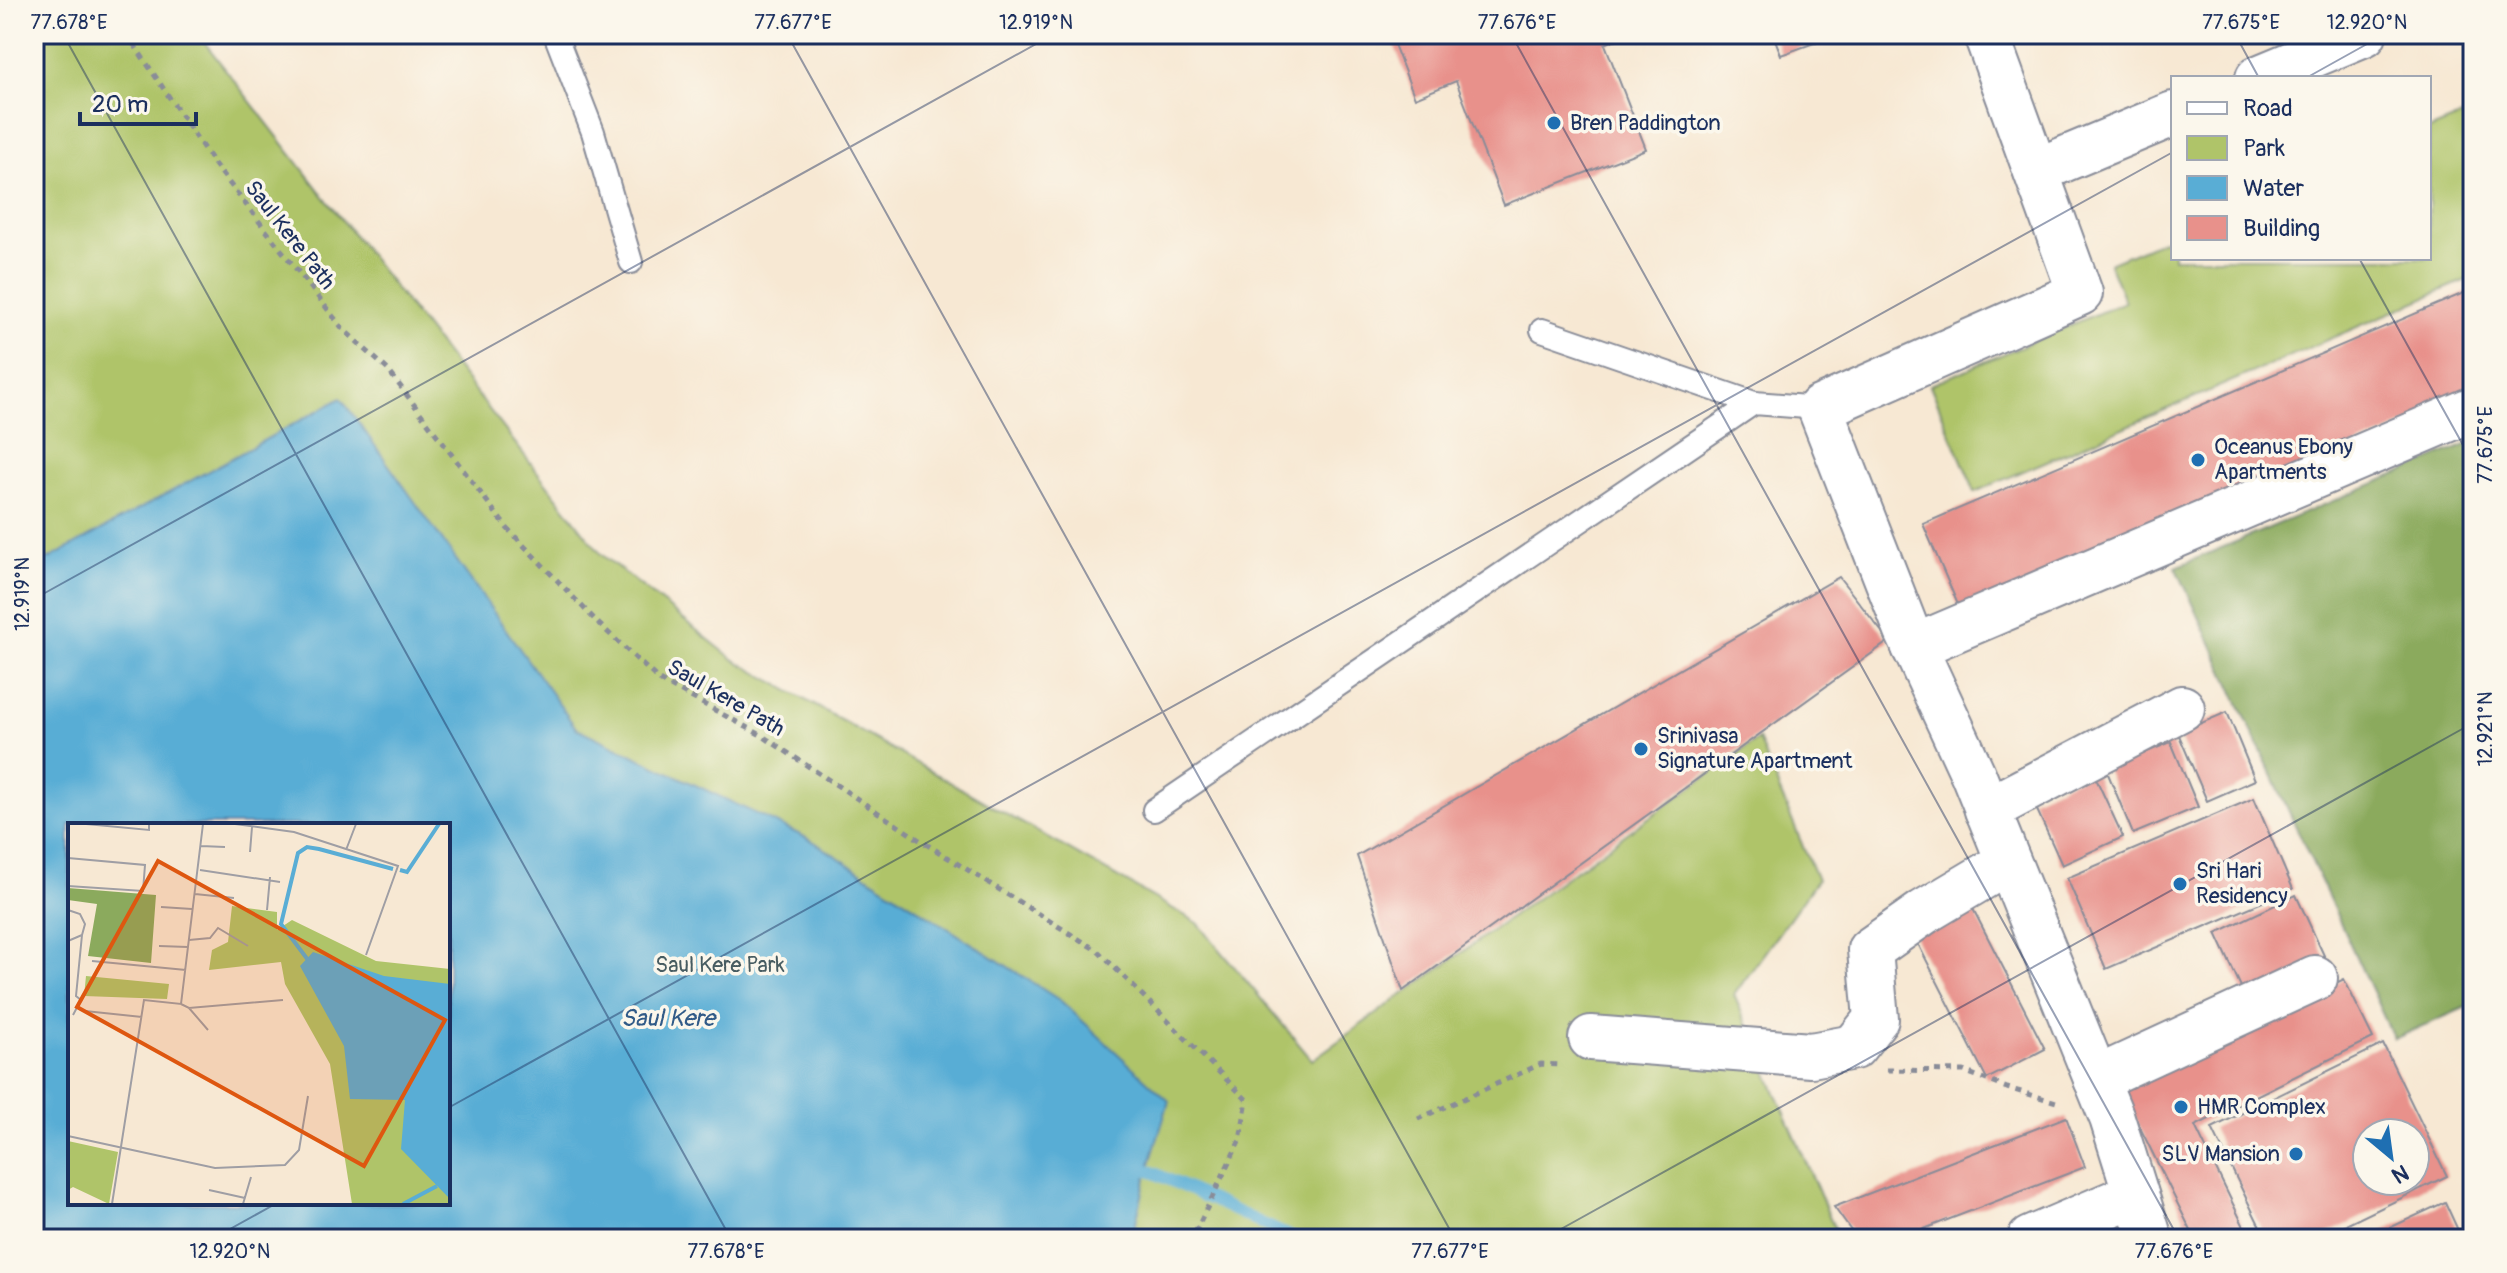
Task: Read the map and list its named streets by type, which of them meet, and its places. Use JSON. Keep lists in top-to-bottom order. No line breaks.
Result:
{"streets":{"path":["Saul Kere Path"]},"water":["Saul Kere"],"parks":["Saul Kere Park"],"places":["Bren Paddington","Oceanus Ebony Apartments","Srinivasa Signature Apartment","Sri Hari Residency","HMR Complex","SLV Mansion"],"legend":["Road","Park","Water","Building"],"scale_bar":"20 m","north":"bottom right","coordinates":["77.678°E","77.677°E","12.919°N","77.676°E","77.675°E","12.920°N","12.921°N"]}
